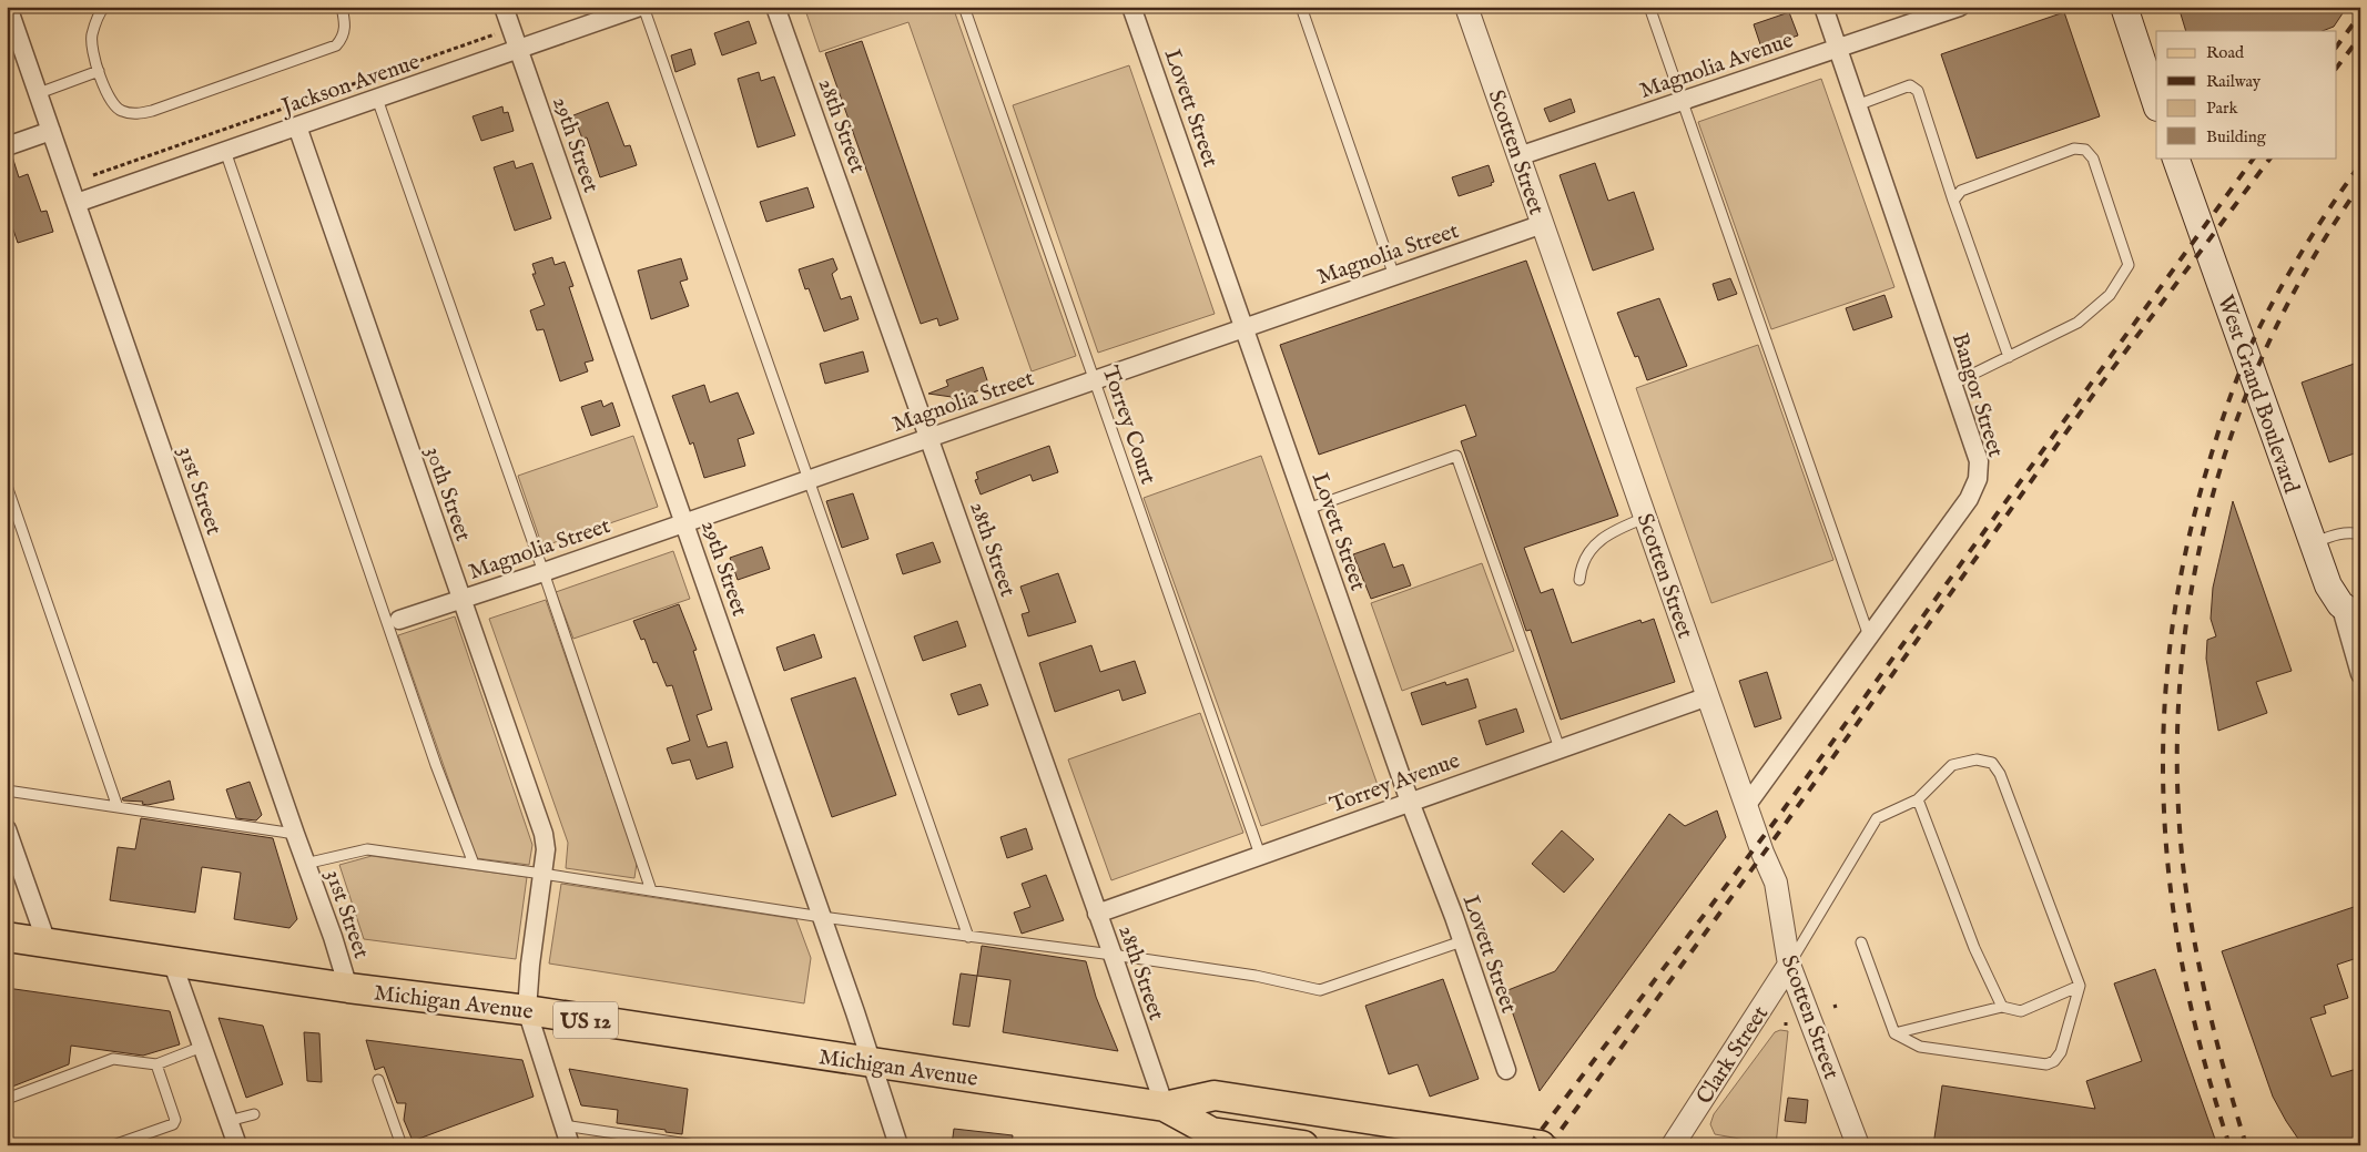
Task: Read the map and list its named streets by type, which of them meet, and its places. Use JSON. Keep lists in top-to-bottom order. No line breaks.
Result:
{"streets":{"main road":["West Grand Boulevard","Michigan Avenue","US 12"],"street":["Magnolia Avenue","Jackson Avenue","Lovett Street","28th Street","29th Street","Scotten Street","Magnolia Street","Bangor Street","31st Street","30th Street","Torrey Avenue","Clark Street"],"lane":["Torrey Court"]},"crossings":[["Magnolia Avenue","Scotten Street"],["Magnolia Avenue","Bangor Street"],["Jackson Avenue","29th Street"],["Jackson Avenue","31st Street"],["Jackson Avenue","30th Street"],["Lovett Street","Magnolia Street"],["Lovett Street","Torrey Avenue"],["28th Street","Magnolia Street"],["28th Street","Torrey Avenue"],["28th Street","Michigan Avenue"],["29th Street","Magnolia Street"],["29th Street","Michigan Avenue"],["Scotten Street","Magnolia Street"],["Scotten Street","Bangor Street"],["Scotten Street","Torrey Avenue"],["Scotten Street","Clark Street"],["Magnolia Street","Torrey Court"],["Magnolia Street","30th Street"],["Torrey Court","Torrey Avenue"],["31st Street","Michigan Avenue"],["30th Street","Michigan Avenue"]],"legend":["Road","Railway","Park","Building"]}
